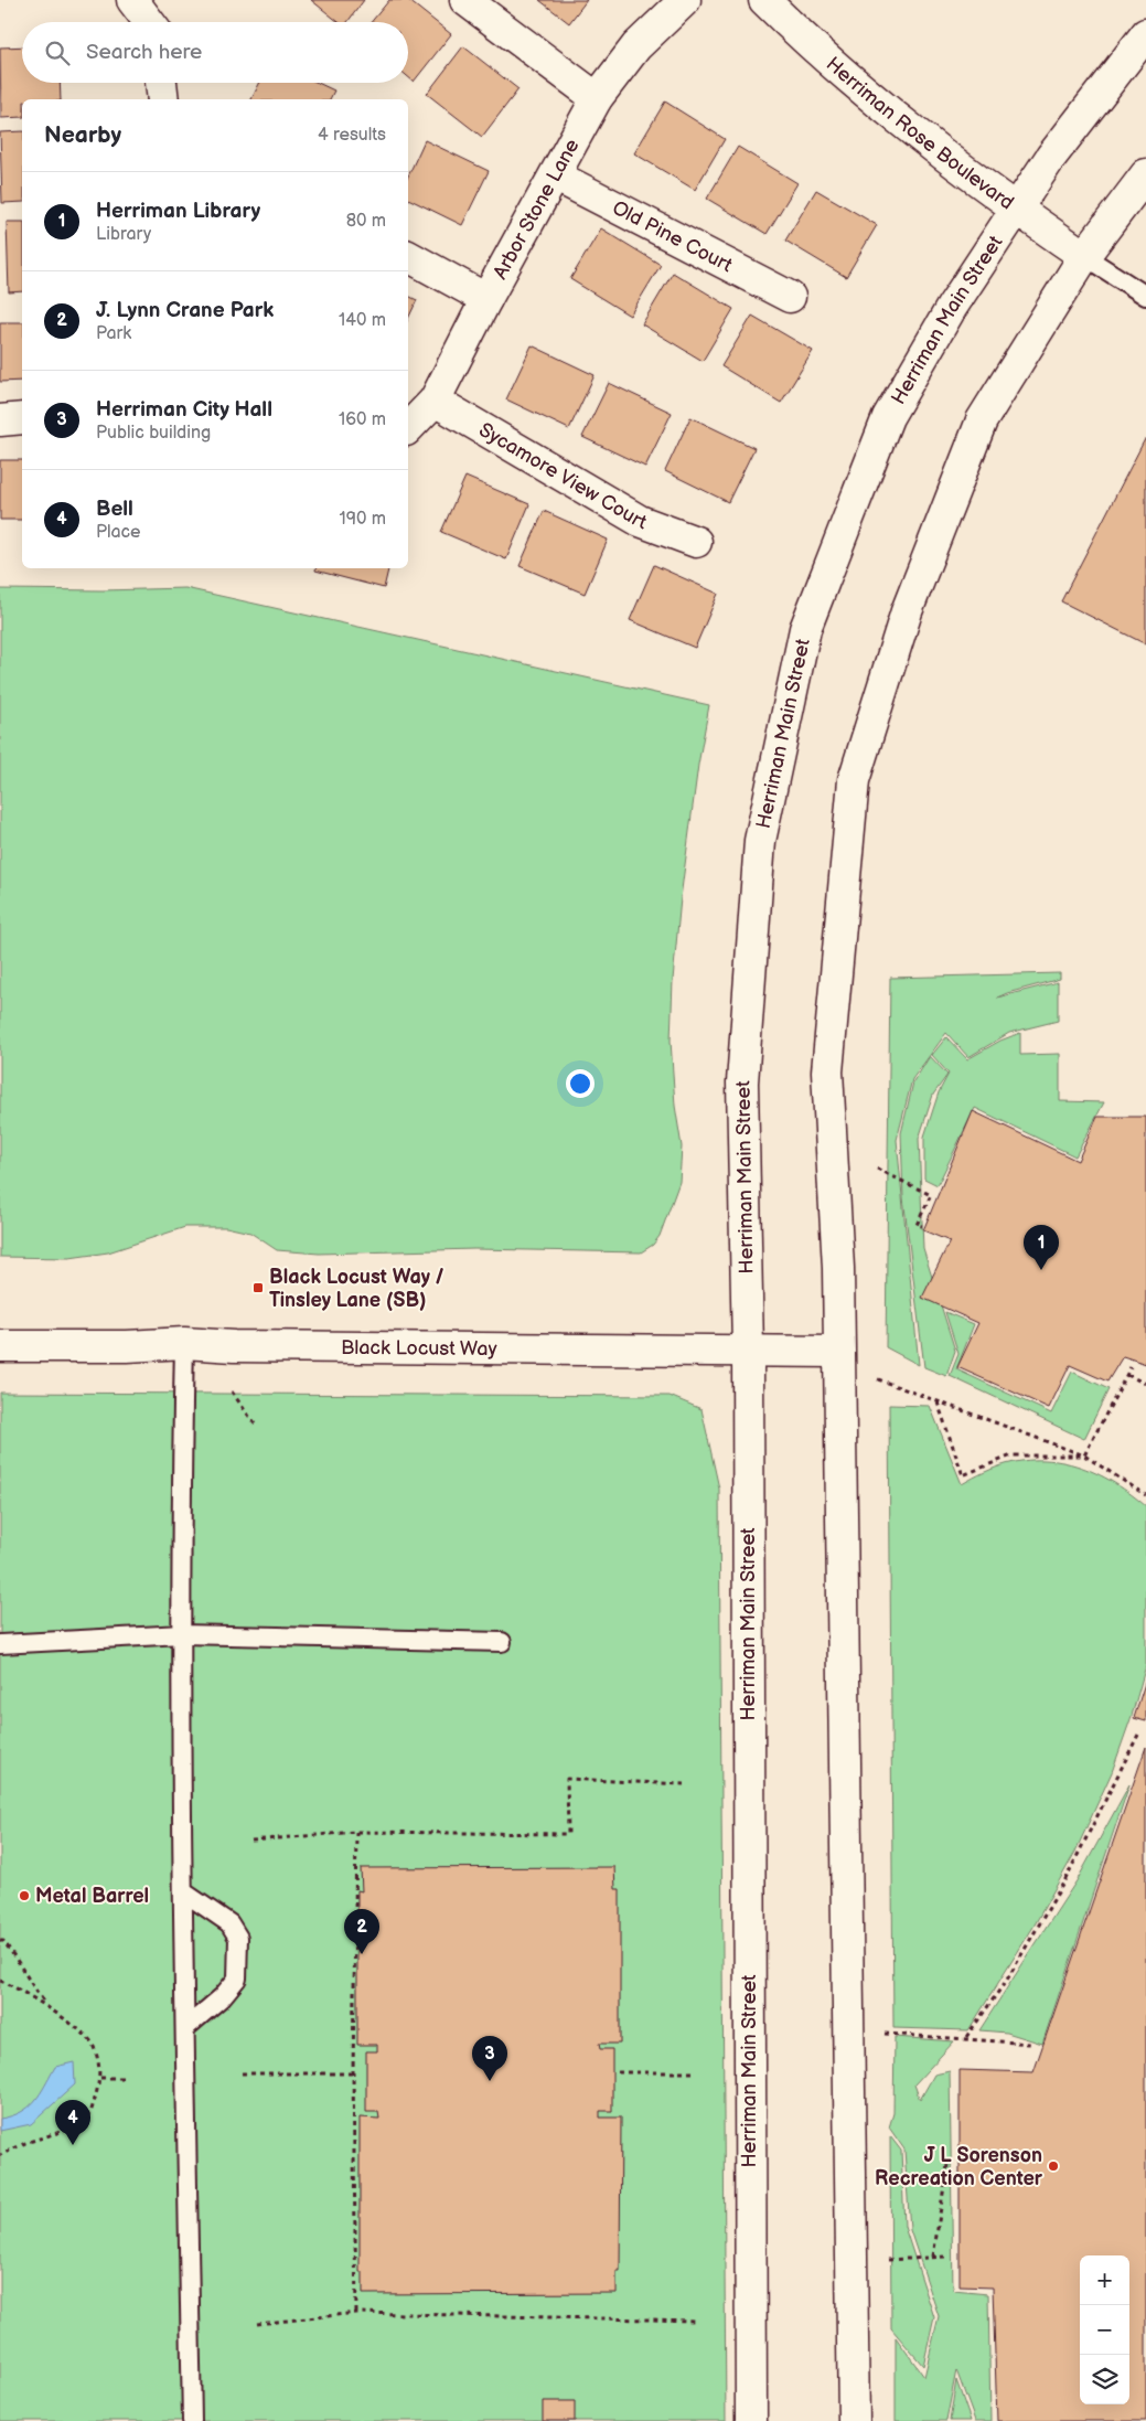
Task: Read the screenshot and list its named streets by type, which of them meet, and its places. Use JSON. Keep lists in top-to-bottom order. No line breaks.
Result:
{"streets":{"main road":["Herriman Rose Boulevard","Arbor Stone Lane","Old Pine Court","Herriman Main Street","Sycamore View Court","Black Locust Way"]},"crossings":[["Herriman Rose Boulevard","Herriman Main Street"],["Arbor Stone Lane","Old Pine Court"],["Arbor Stone Lane","Sycamore View Court"],["Herriman Main Street","Black Locust Way"]],"places":{"transit":["Black Locust Way / Tinsley Lane (SB)"],"other":["Metal Barrel","J L Sorenson Recreation Center"]},"page":{"search":"Search here","heading":["Nearby","4 results"],"list":[{"mark":"1","name":"Herriman Library","note":"Library","value":"80 m"},{"mark":"2","name":"J. Lynn Crane Park","note":"Park","value":"140 m"},{"mark":"3","name":"Herriman City Hall","note":"Public building","value":"160 m"},{"mark":"4","name":"Bell","note":"Place","value":"190 m"}],"pins":["1","2","3","4"],"map_buttons":["+","−"]}}
